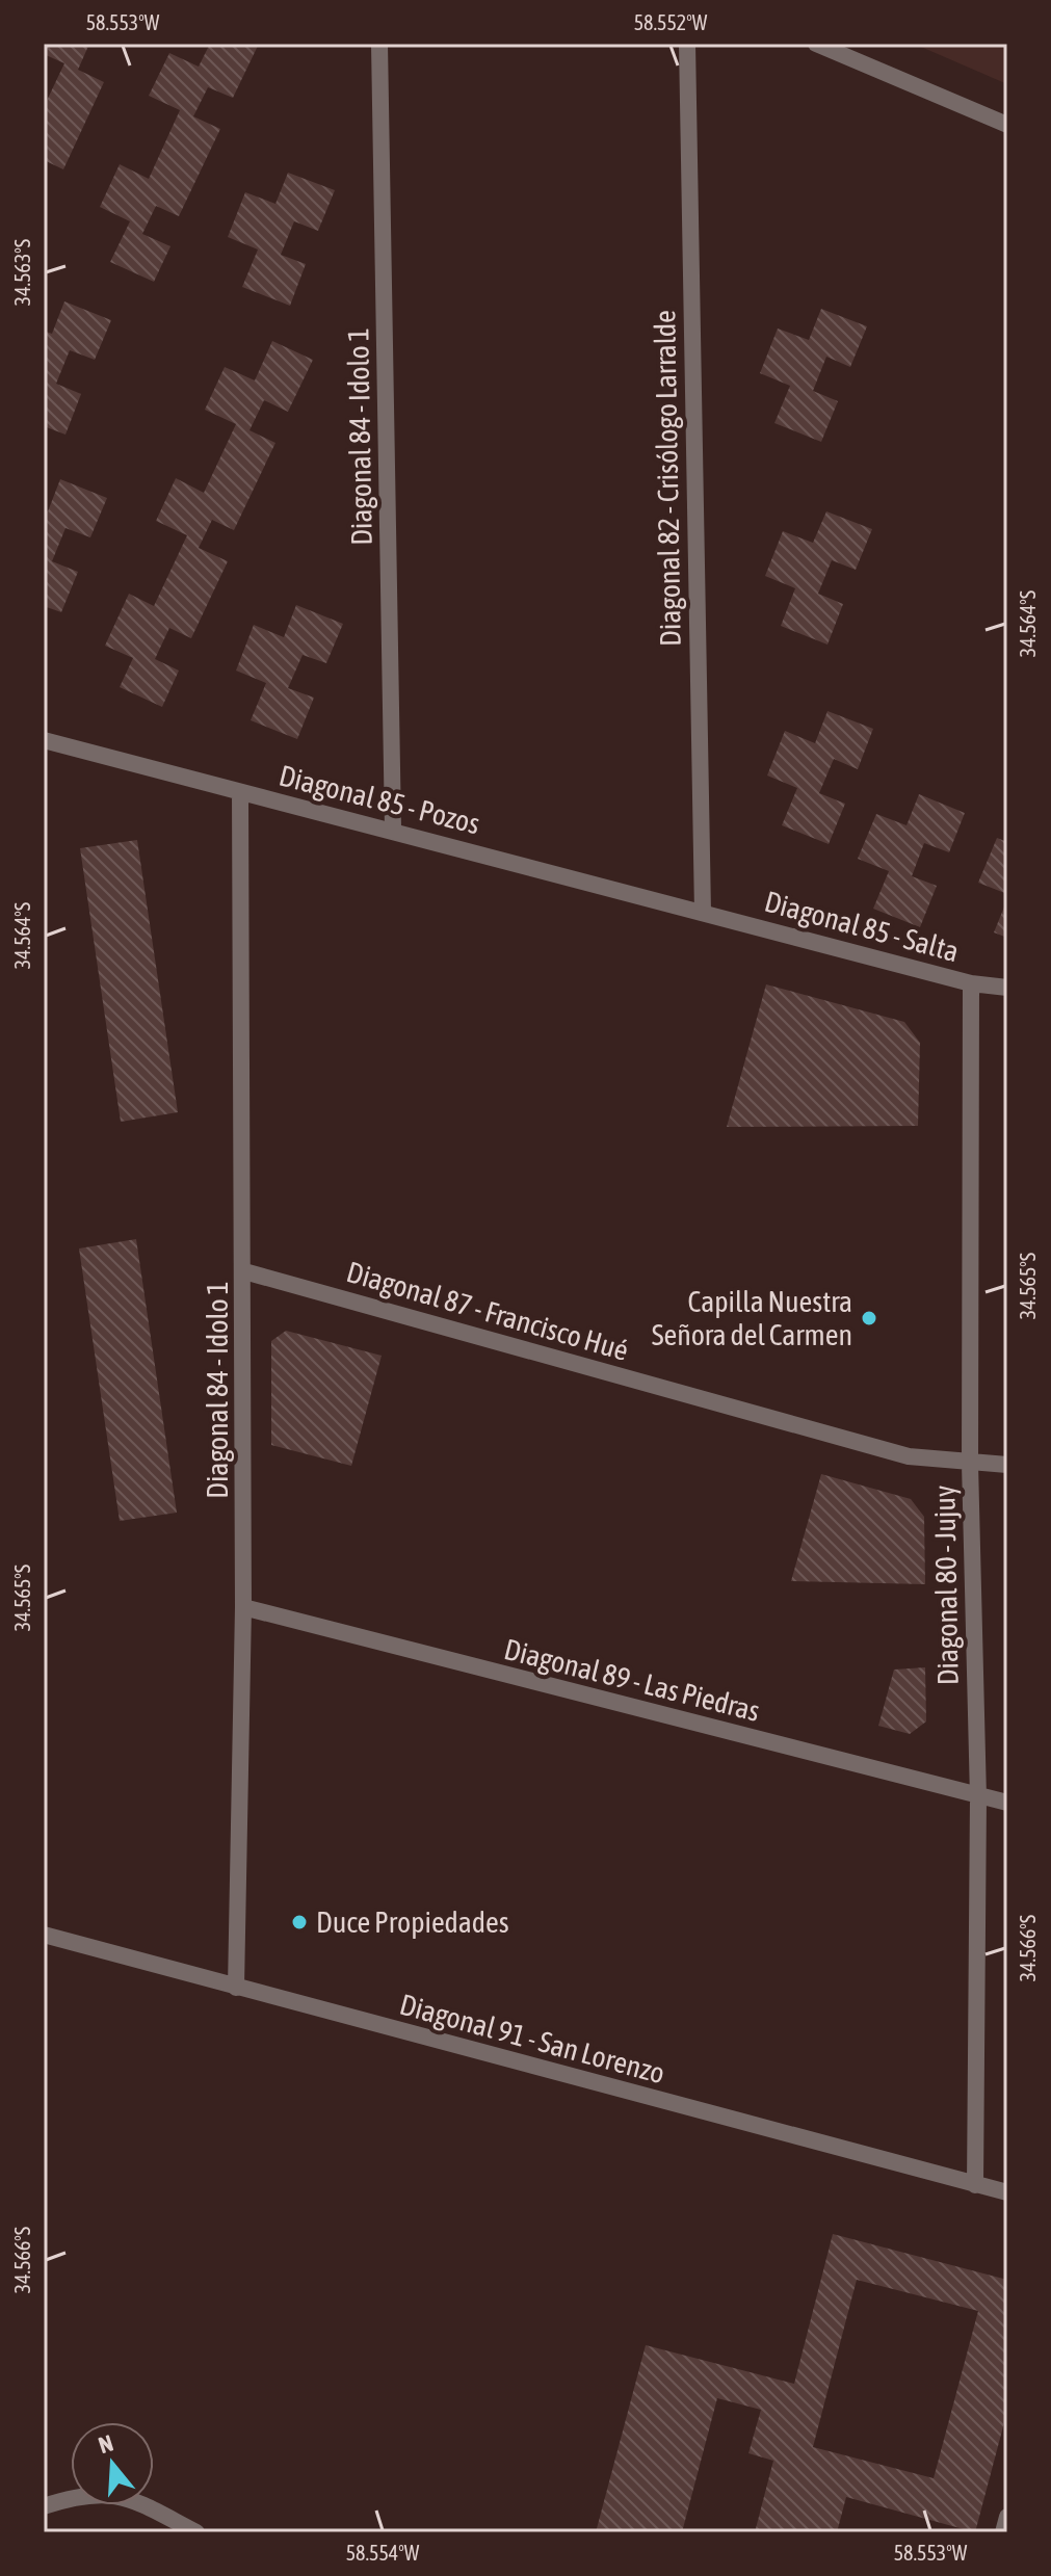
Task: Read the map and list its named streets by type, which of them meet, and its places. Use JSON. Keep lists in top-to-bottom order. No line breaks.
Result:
{"streets":{"street":["Diagonal 84 - Idolo 1","Diagonal 82 - Crisólogo Larralde","Diagonal 85 - Pozos","Diagonal 85 - Salta","Diagonal 87 - Francisco Hué","Diagonal 80 - Jujuy","Diagonal 89 - Las Piedras","Diagonal 91 - San Lorenzo"]},"crossings":[["Diagonal 84 - Idolo 1","Diagonal 85 - Pozos"],["Diagonal 84 - Idolo 1","Diagonal 87 - Francisco Hué"],["Diagonal 84 - Idolo 1","Diagonal 89 - Las Piedras"],["Diagonal 84 - Idolo 1","Diagonal 91 - San Lorenzo"],["Diagonal 82 - Crisólogo Larralde","Diagonal 85 - Pozos"],["Diagonal 82 - Crisólogo Larralde","Diagonal 85 - Salta"],["Diagonal 85 - Pozos","Diagonal 85 - Salta"],["Diagonal 85 - Salta","Diagonal 80 - Jujuy"],["Diagonal 87 - Francisco Hué","Diagonal 80 - Jujuy"],["Diagonal 80 - Jujuy","Diagonal 89 - Las Piedras"],["Diagonal 80 - Jujuy","Diagonal 91 - San Lorenzo"]],"places":["Capilla Nuestra Señora del Carmen","Duce Propiedades"],"north":"top","coordinates":["58.553°W","58.552°W","34.563°S","34.564°S","34.565°S","34.566°S","58.554°W"]}
